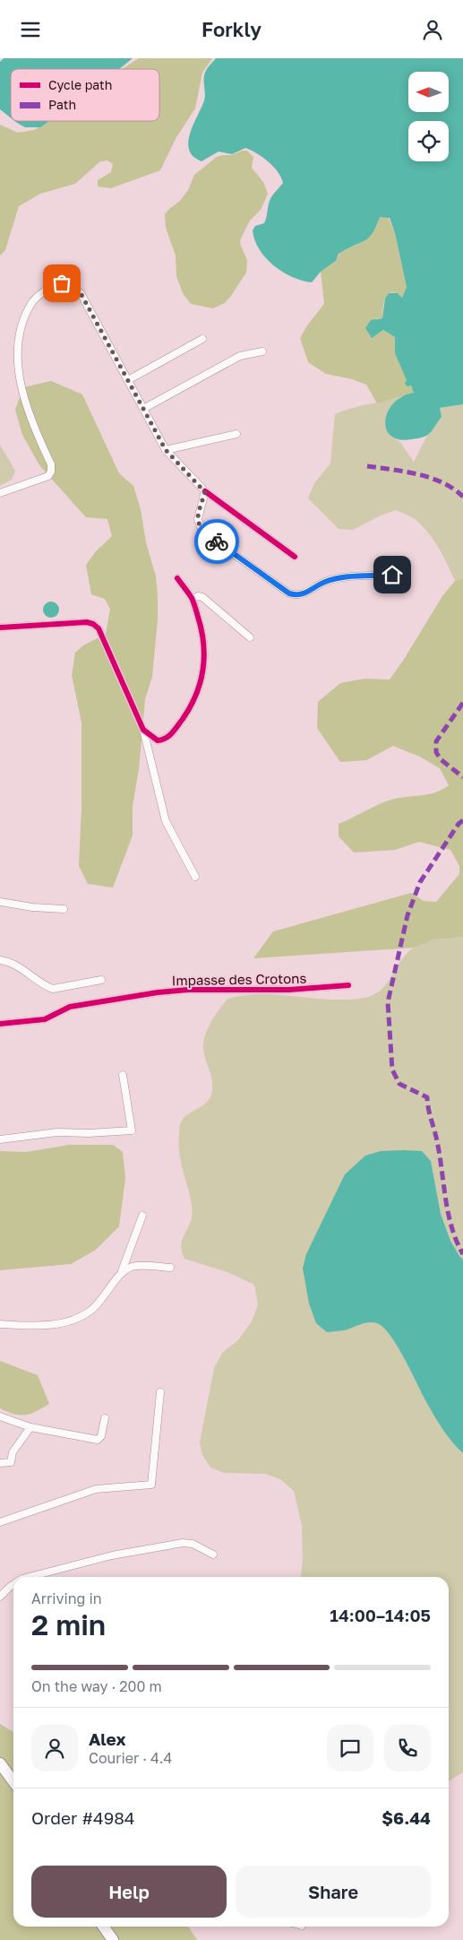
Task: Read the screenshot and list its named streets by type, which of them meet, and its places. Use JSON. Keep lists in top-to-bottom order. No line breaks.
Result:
{"streets":{"street":["Impasse des Crotons"]},"legend":["Cycle path","Path"],"north":"left","page":{"header":"Forkly","heading":["2 min","Arriving in","14:00–14:05"],"panel":["Alex","Courier · 4.4","Order #4984","$6.44"],"bar":"On the way · 200 m","buttons":["Help","Share"]}}
